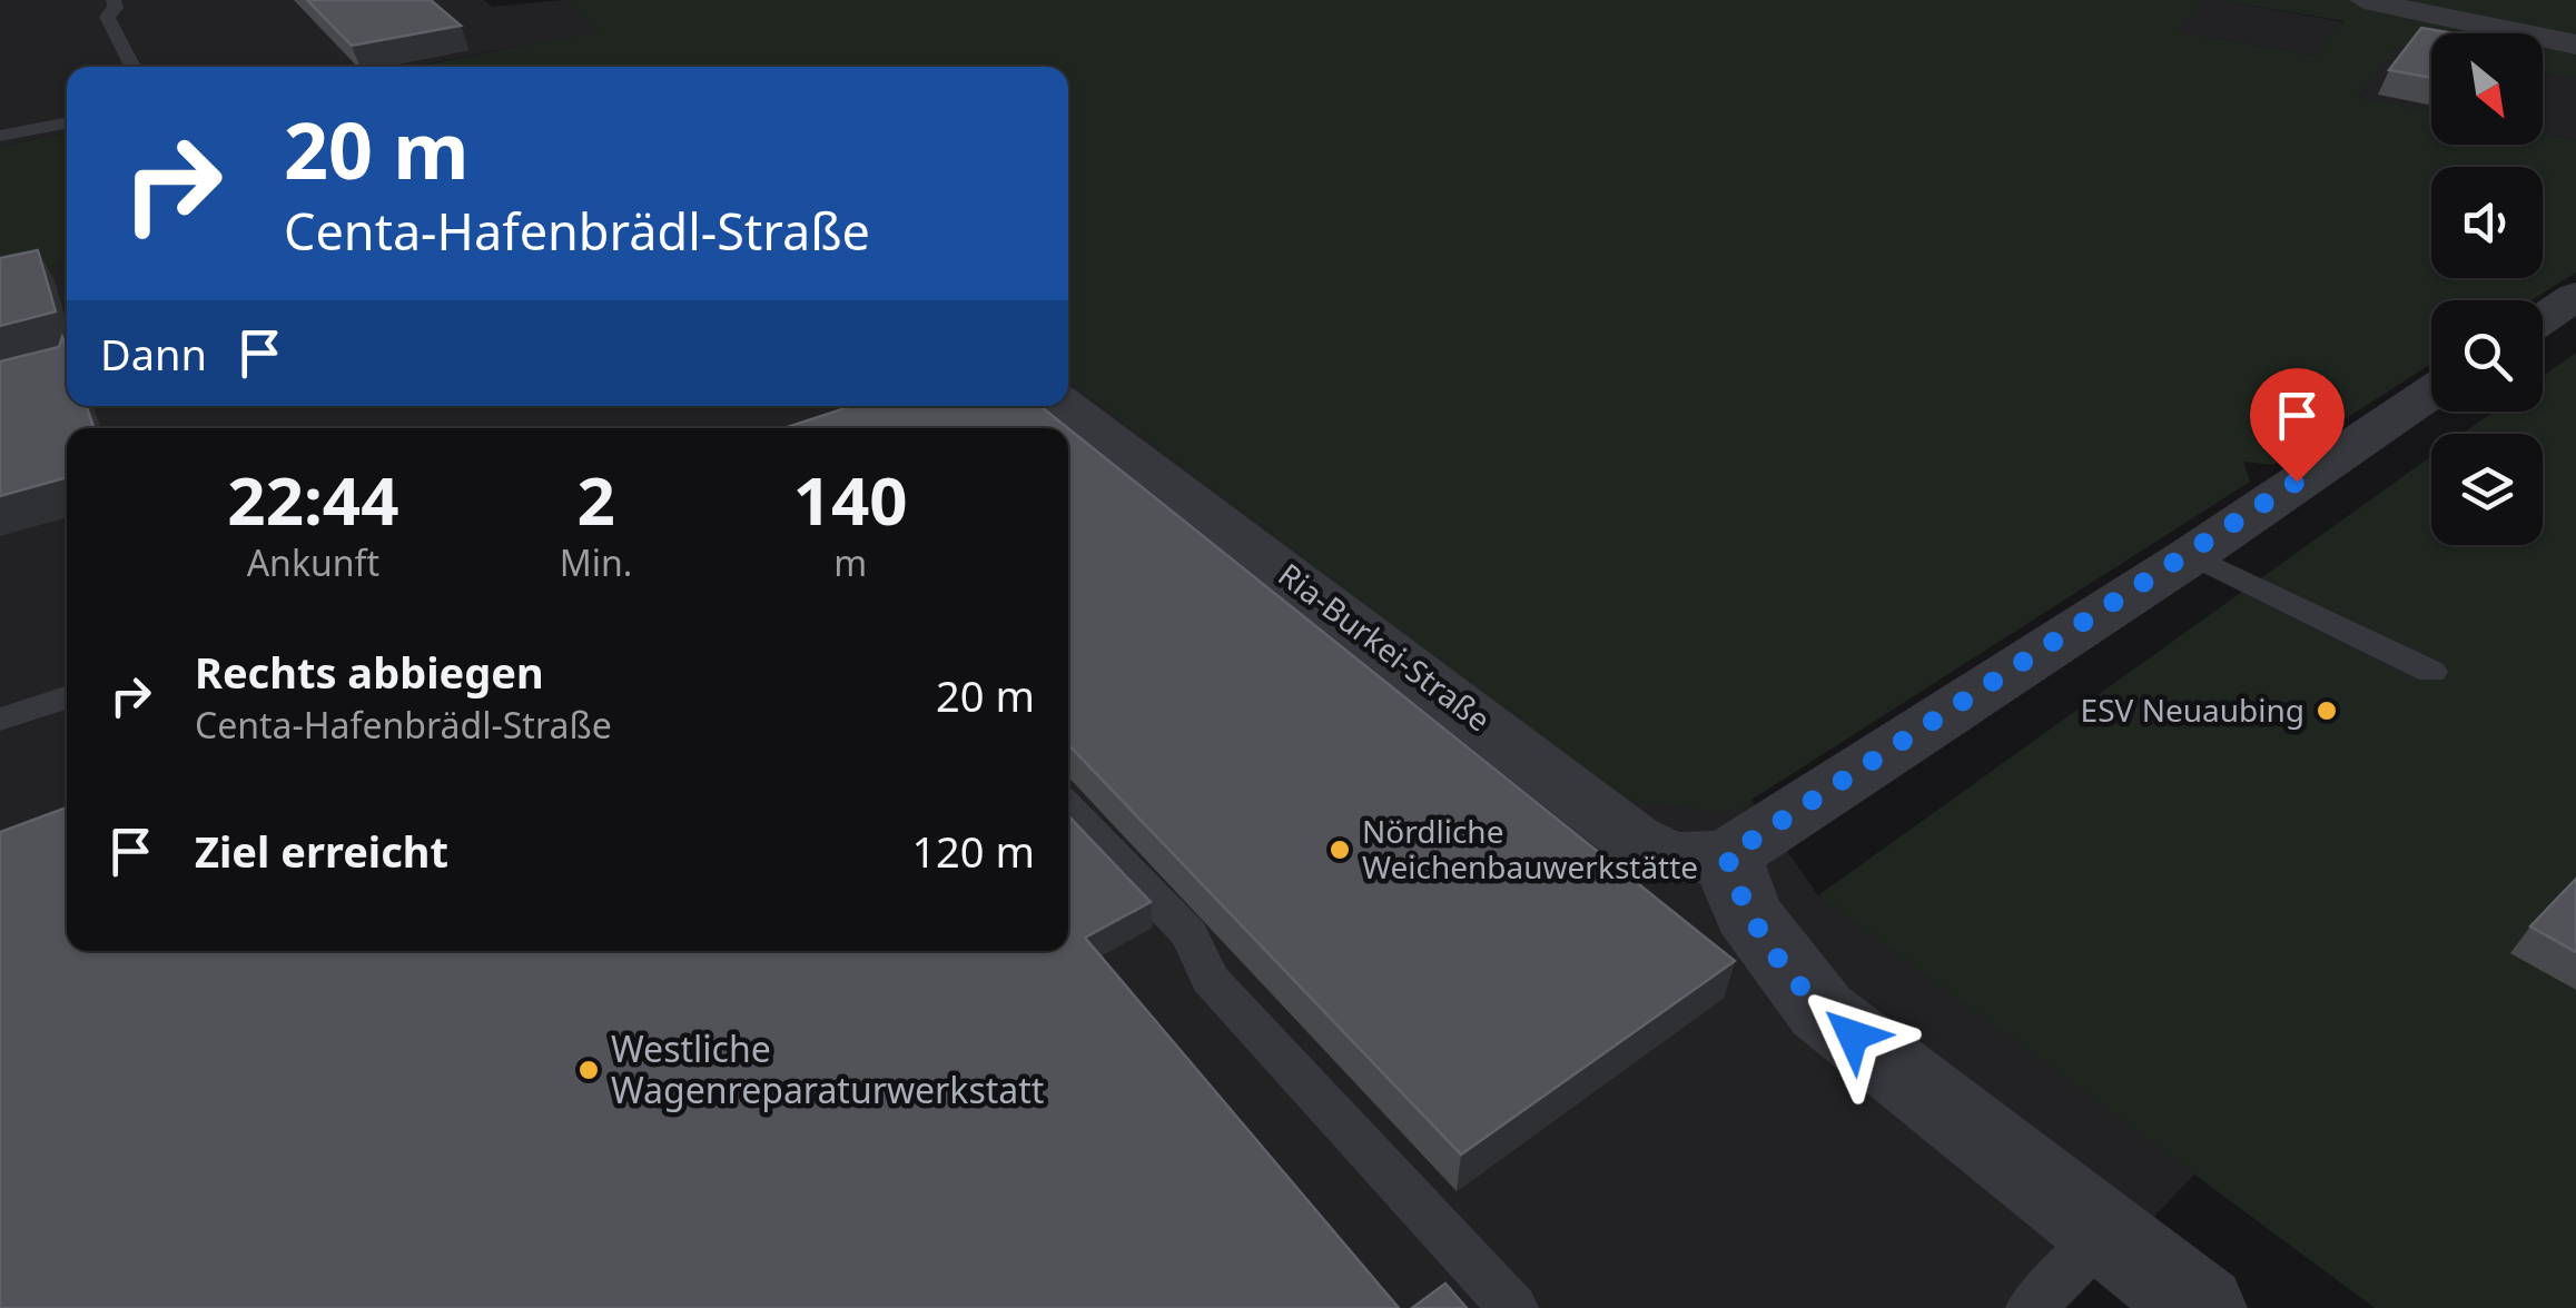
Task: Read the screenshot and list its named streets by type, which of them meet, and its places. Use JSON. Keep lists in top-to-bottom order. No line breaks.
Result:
{"streets":{"street":["Ria-Burkei-Straße"]},"places":["ESV Neuaubing","Nördliche Weichenbauwerkstätte","Westliche Wagenreparaturwerkstatt"],"north":"bottom right","page":{"turn":["20 m","Centa-Hafenbrädl-Straße"],"then":"Dann","eta":["22:44","Ankunft","2","Min.","140","m"],"list":[{"name":"Rechts abbiegen","note":"Centa-Hafenbrädl-Straße","value":"20 m"},{"name":"Ziel erreicht","value":"120 m"}]}}
